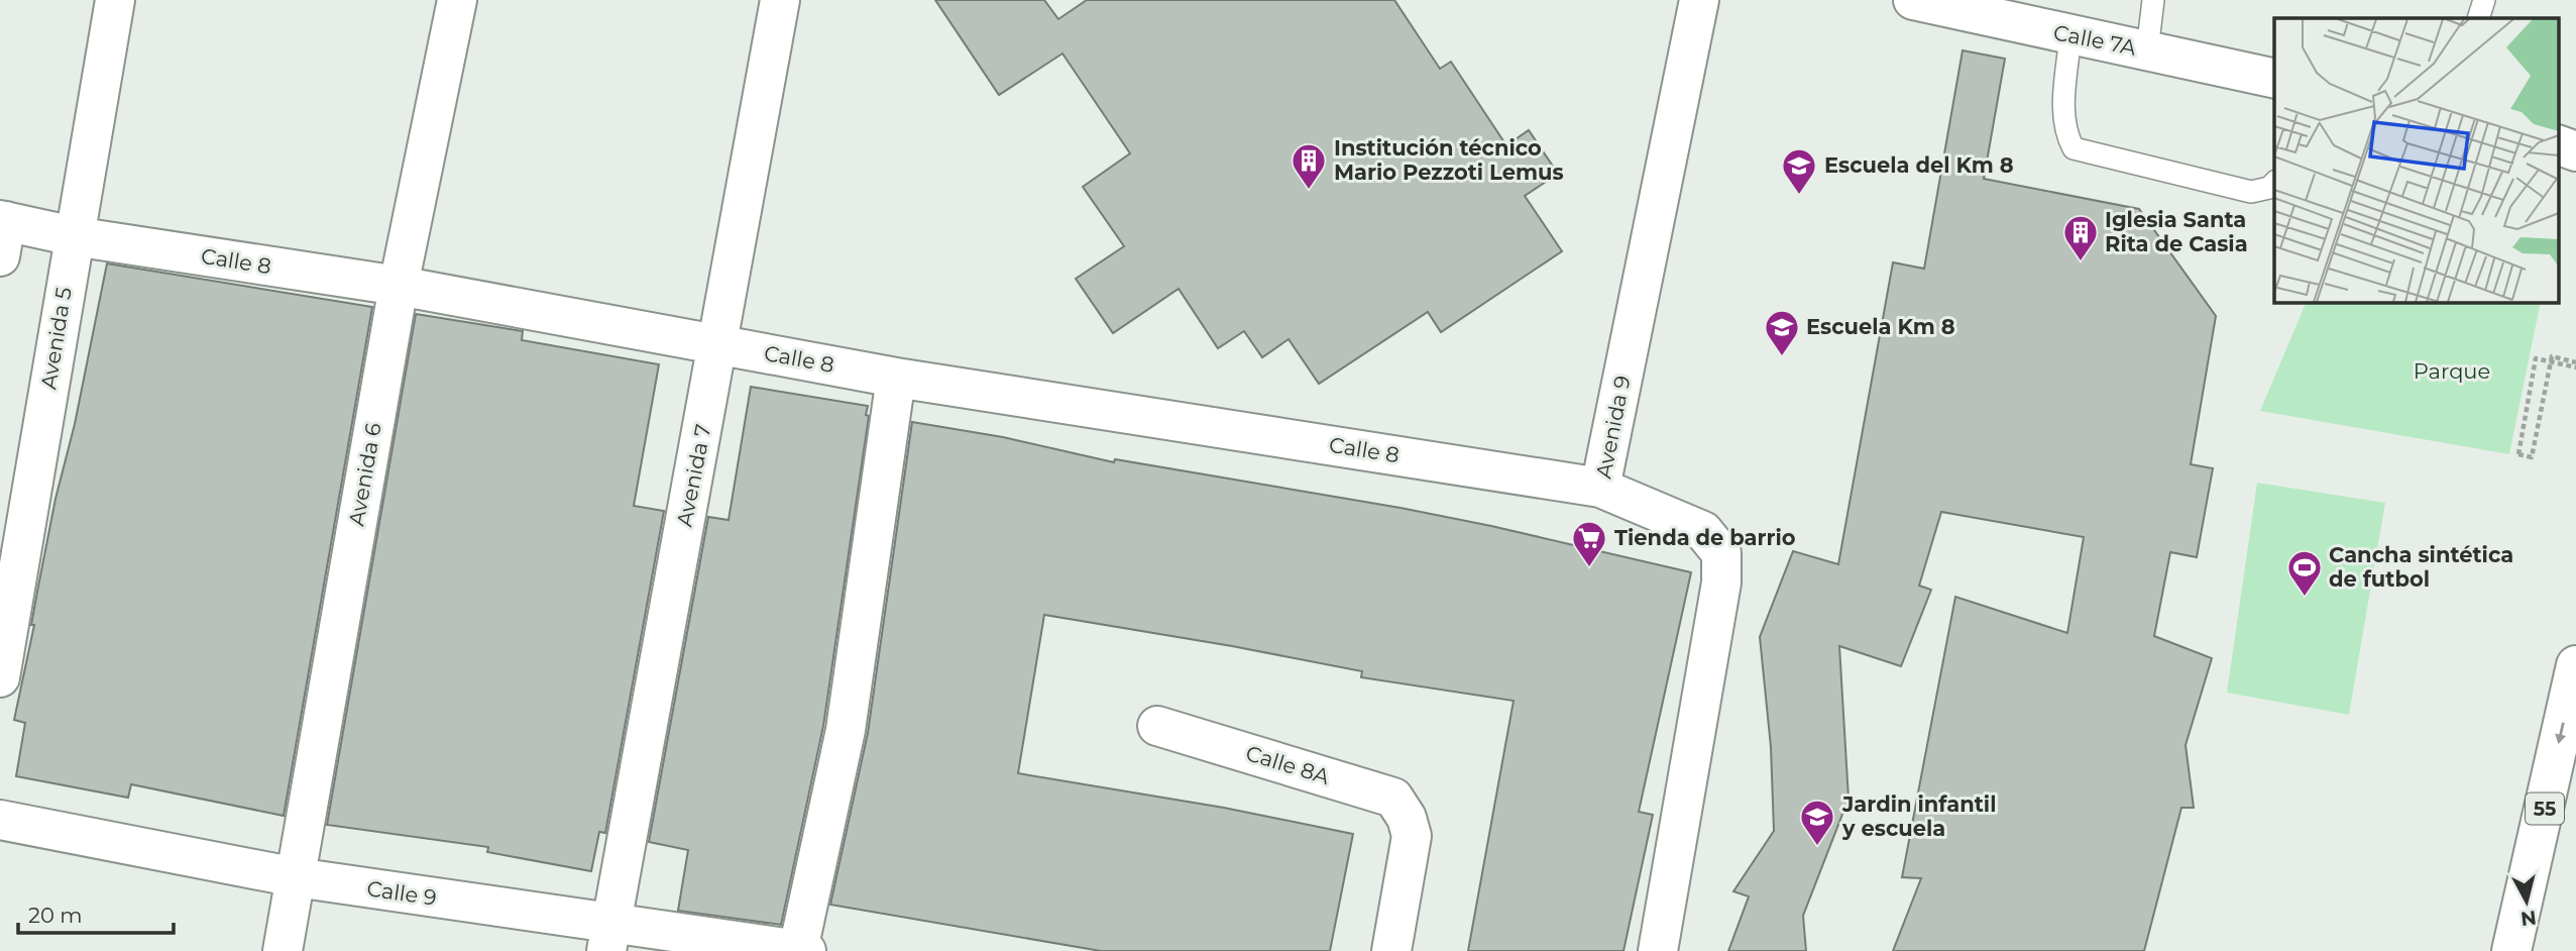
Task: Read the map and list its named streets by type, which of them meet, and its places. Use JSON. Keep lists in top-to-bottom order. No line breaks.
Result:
{"streets":{"main road":["Calle 7A","Calle 8","Avenida 5","Avenida 9","Avenida 6","Avenida 7","Calle 8A","55","Calle 9"]},"crossings":[["Calle 8","Avenida 5"],["Calle 8","Avenida 9"],["Calle 8","Avenida 6"],["Calle 8","Avenida 7"],["Avenida 6","Calle 9"],["Avenida 7","Calle 9"]],"parks":["Parque"],"places":{"building":["Institución técnico Mario Pezzoti Lemus","Iglesia Santa Rita de Casia"],"school or university":["Escuela del Km 8","Escuela Km 8","Jardin infantil y escuela"],"supermarket":["Tienda de barrio"],"sports":["Cancha sintética de futbol"]},"scale_bar":"20 m","north":"bottom"}
